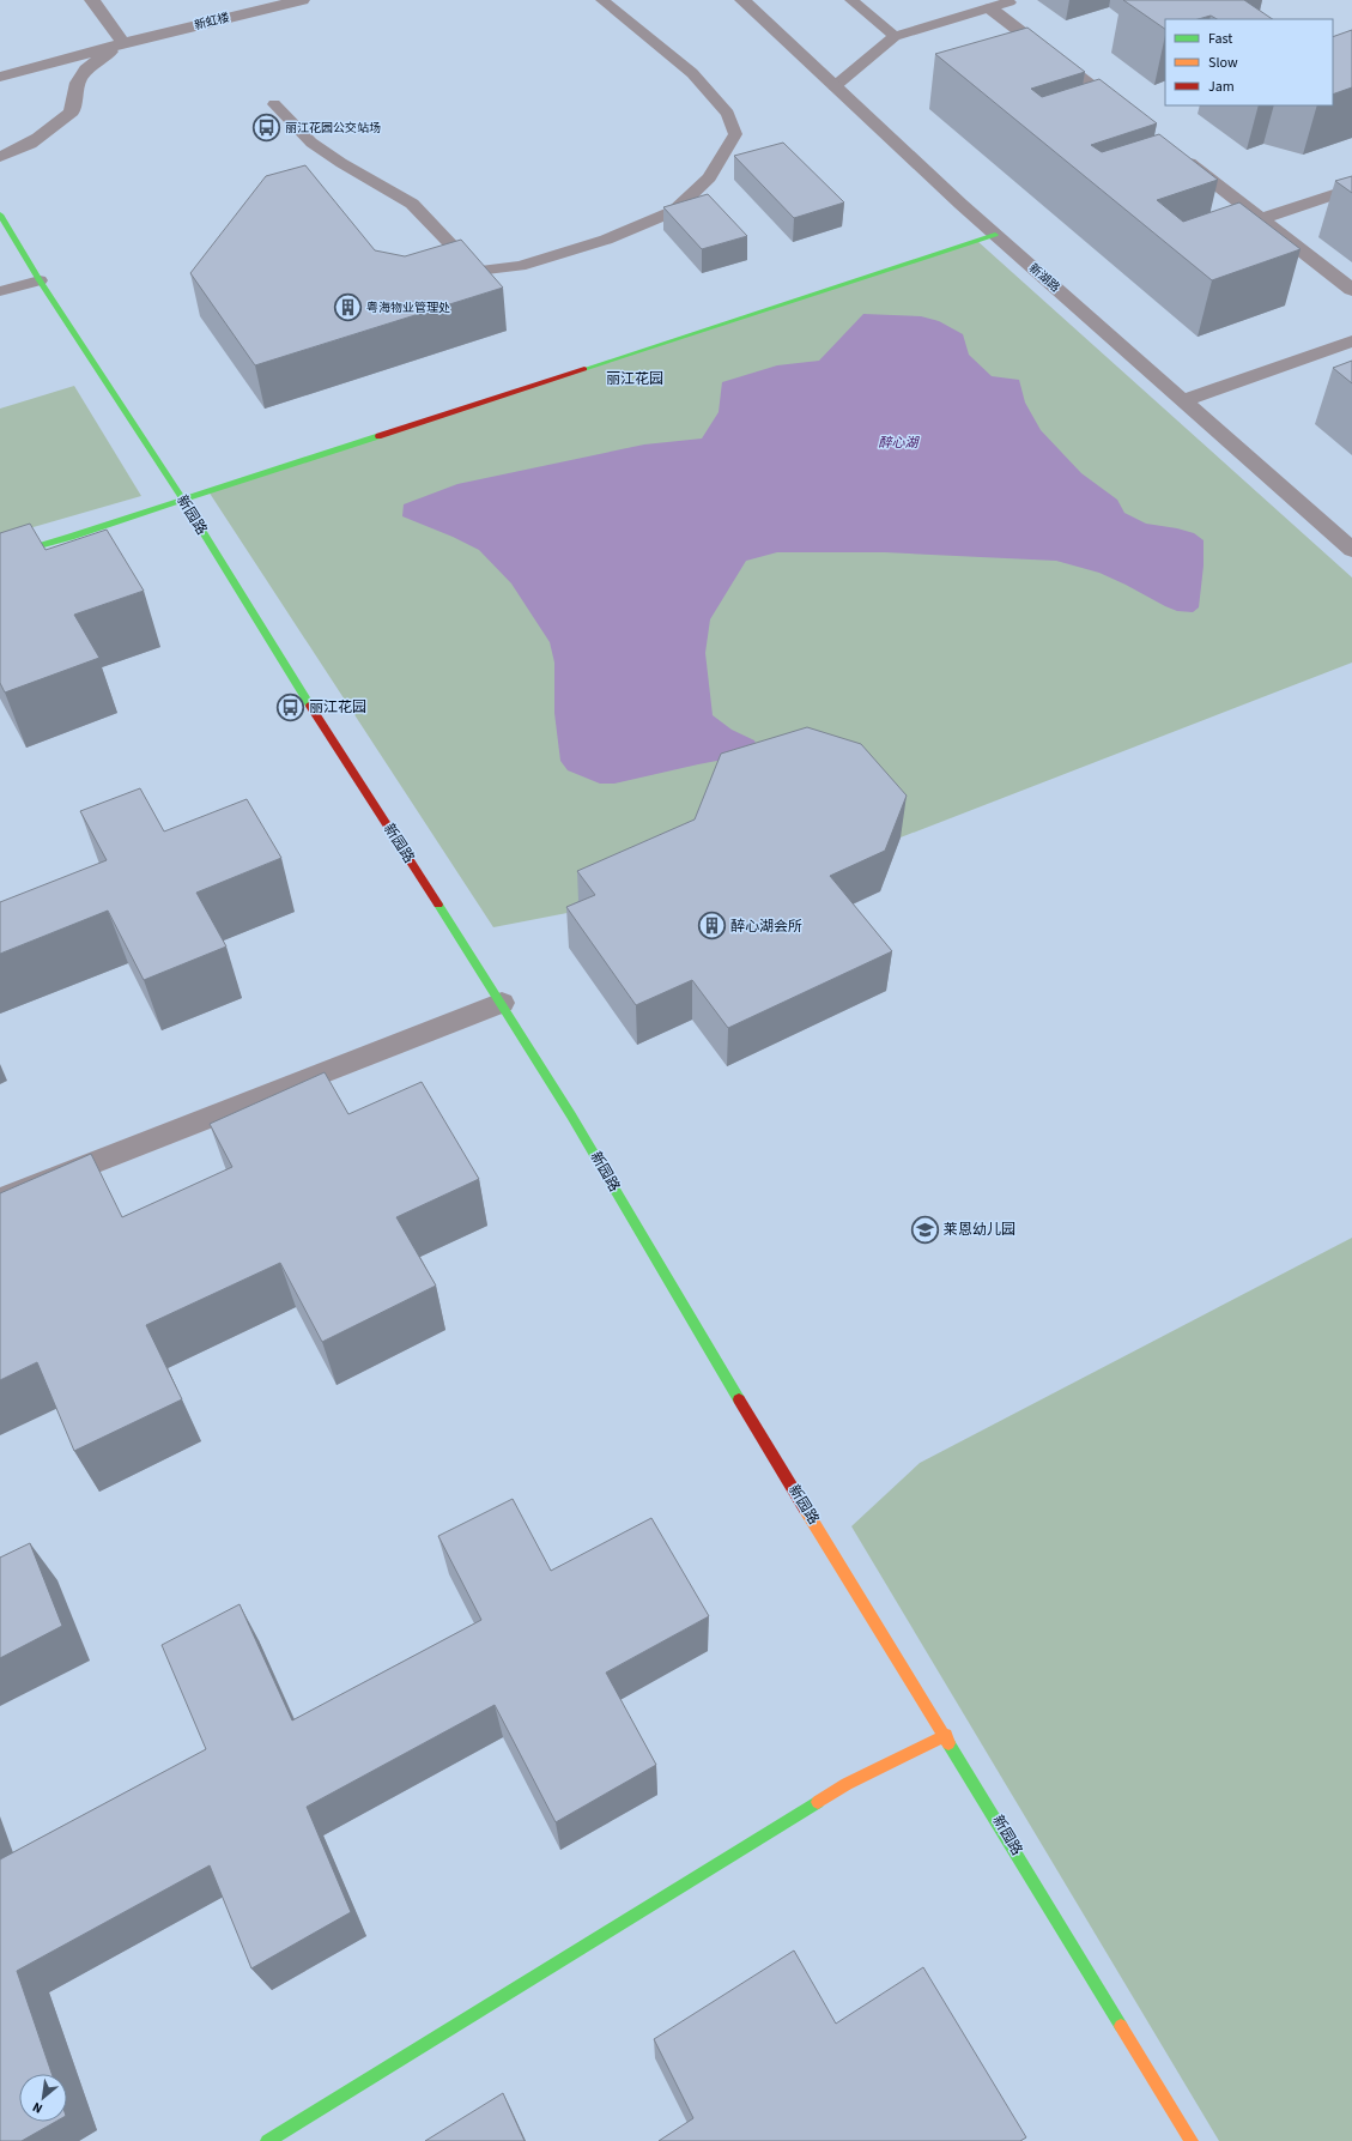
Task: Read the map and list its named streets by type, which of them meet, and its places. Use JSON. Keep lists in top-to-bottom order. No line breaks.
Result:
{"streets":{"street":["新虹楼","新湖路","新园路"]},"districts":["丽江花园"],"water":["醉心湖"],"places":{"bus stop":["丽江花园公交站场","丽江花园"],"building":["粤海物业管理处","醉心湖会所"],"school or university":["莱恩幼儿园"]},"legend":["Fast","Slow","Jam"],"north":"bottom left"}
